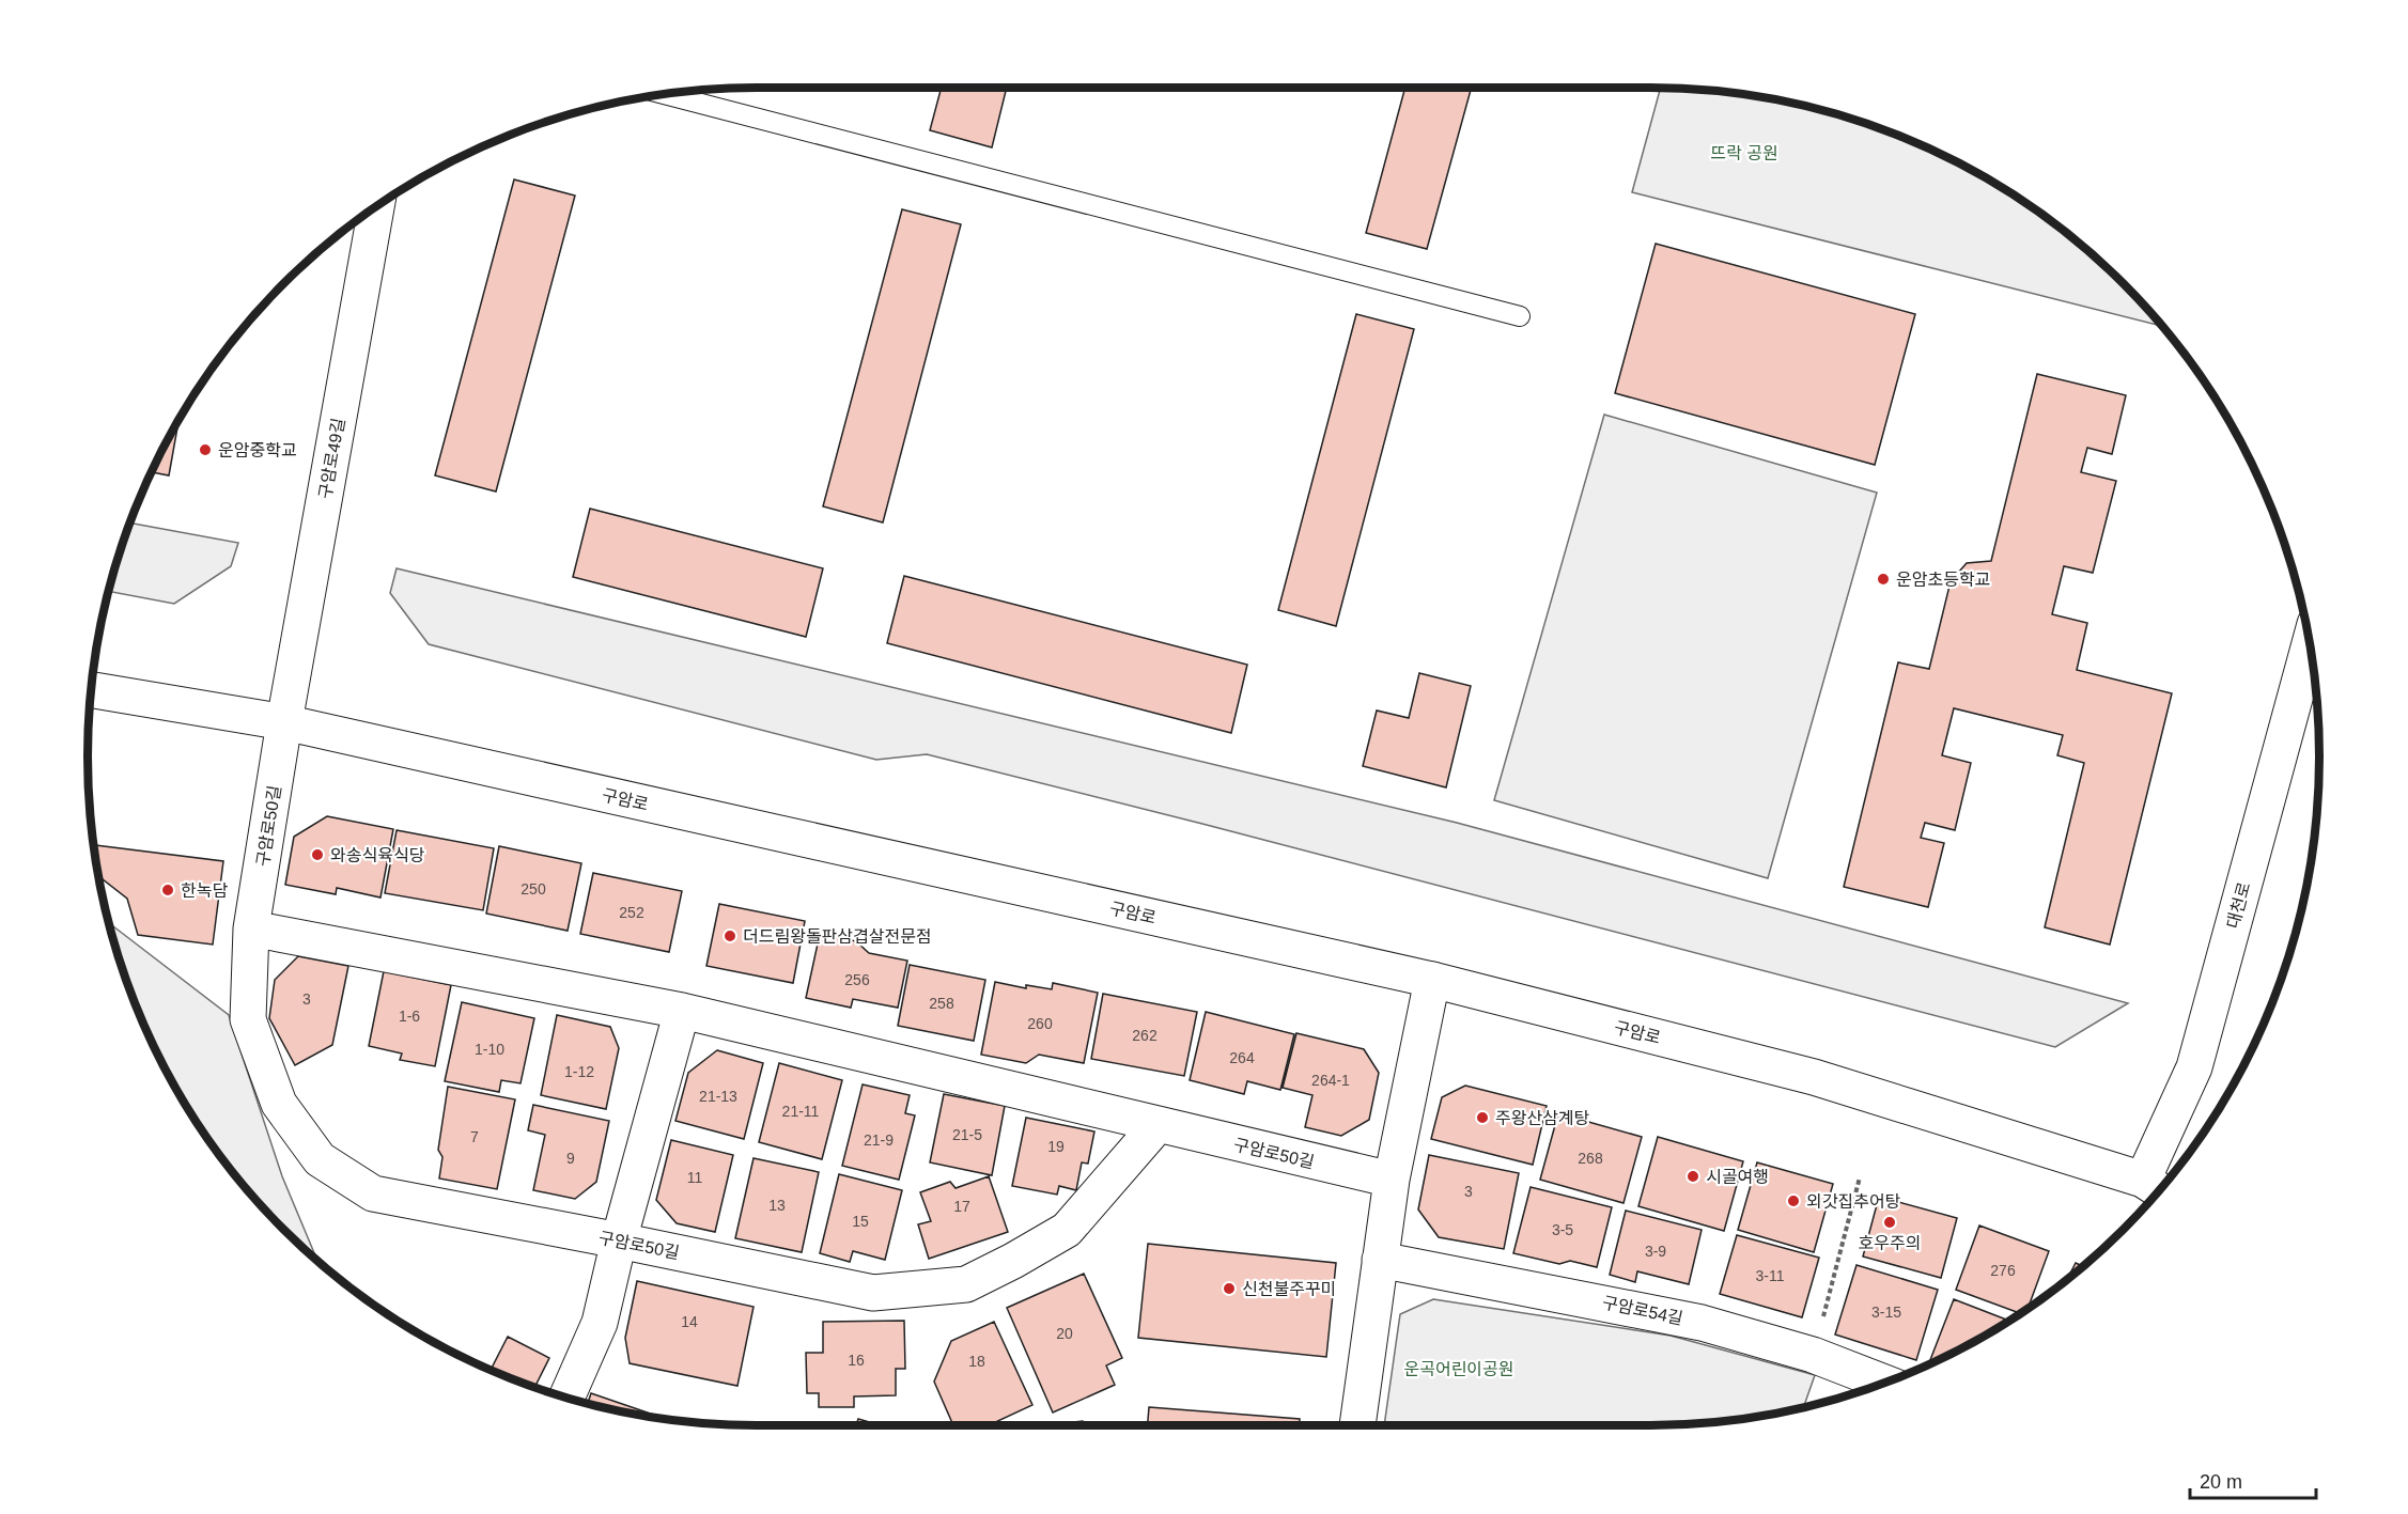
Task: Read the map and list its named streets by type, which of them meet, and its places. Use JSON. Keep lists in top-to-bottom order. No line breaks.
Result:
{"streets":{"street":["구암로49길","구암로","구암로50길","대천로","구암로54길"]},"crossings":[["구암로49길","구암로"],["구암로49길","구암로50길"],["구암로","구암로50길"],["구암로","대천로"]],"parks":["뜨락 공원","운곡어린이공원"],"places":["운암중학교","운암초등학교","와송식육식당","한녹담","더드림왕돌판삼겹살전문점","주왕산삼계탕","시골여행","외갓집추어탕","호우주의","신천불주꾸미"],"house_numbers":["250","252","256","3","258","1-6","260","262","1-10","264","1-12","264-1","21-13","21-11","21-5","7","21-9","19","9","268","11","3","13","17","15","3-5","3-9","276","3-11","3-15","14","20","16","18"],"scale_bar":"20 m"}
